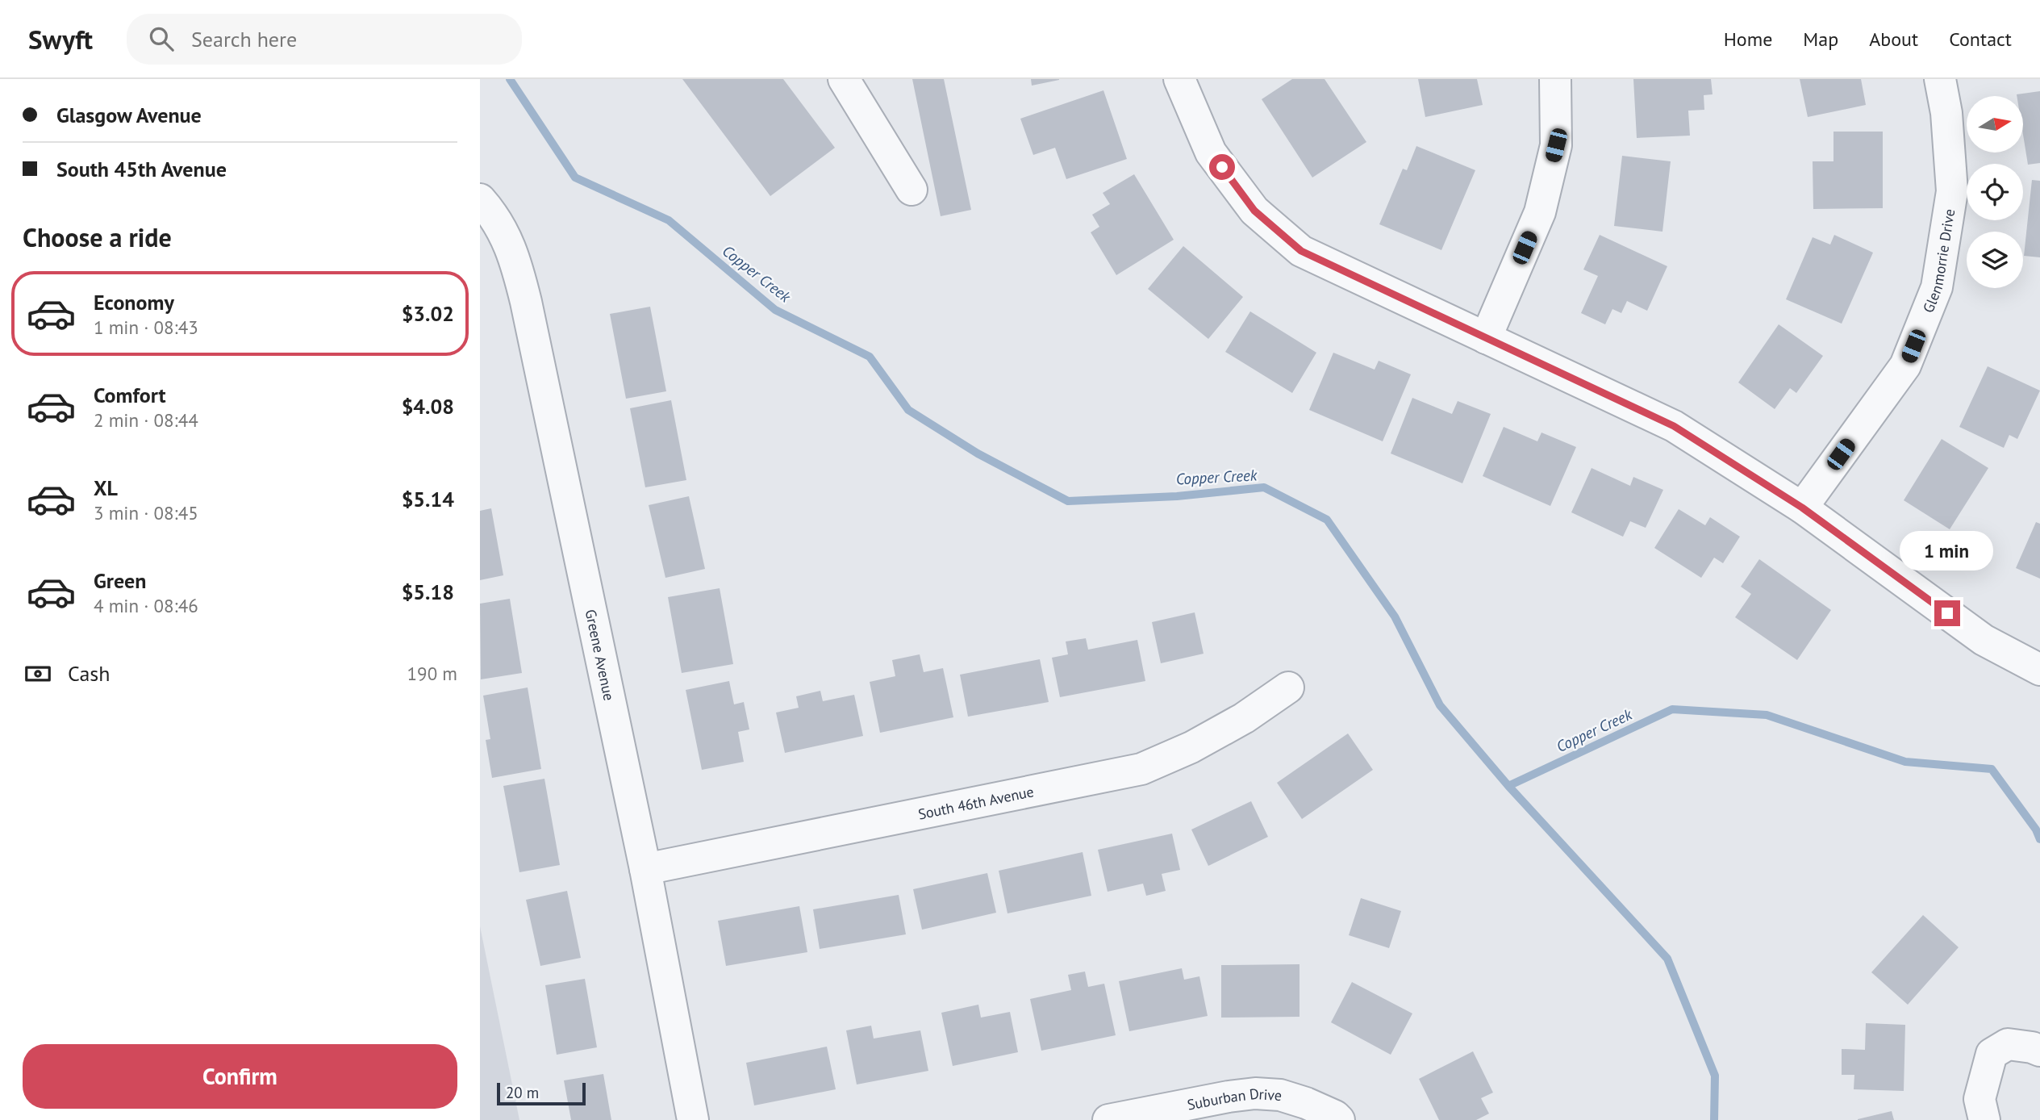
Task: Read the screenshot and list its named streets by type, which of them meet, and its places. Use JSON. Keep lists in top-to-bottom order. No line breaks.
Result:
{"streets":{"street":["Glenmorrie Drive","Greene Avenue","South 46th Avenue","Suburban Drive"]},"crossings":[["Greene Avenue","South 46th Avenue"]],"water":["Copper Creek"],"scale_bar":"20 m","north":"right","page":{"header":"Swyft","search":"Search here","nav":["Home","Map","About","Contact"],"banner":["Glasgow Avenue","South 45th Avenue"],"heading":"Choose a ride","list":[{"name":"Economy","note":"1 min · 08:43","value":"$3.02"},{"name":"Comfort","note":"2 min · 08:44","value":"$4.08"},{"name":"XL","note":"3 min · 08:45","value":"$5.14"},{"name":"Green","note":"4 min · 08:46","value":"$5.18"}],"bubble":"1 min","pay":["Cash","190 m"],"buttons":"Confirm","scale":"20 m"}}
